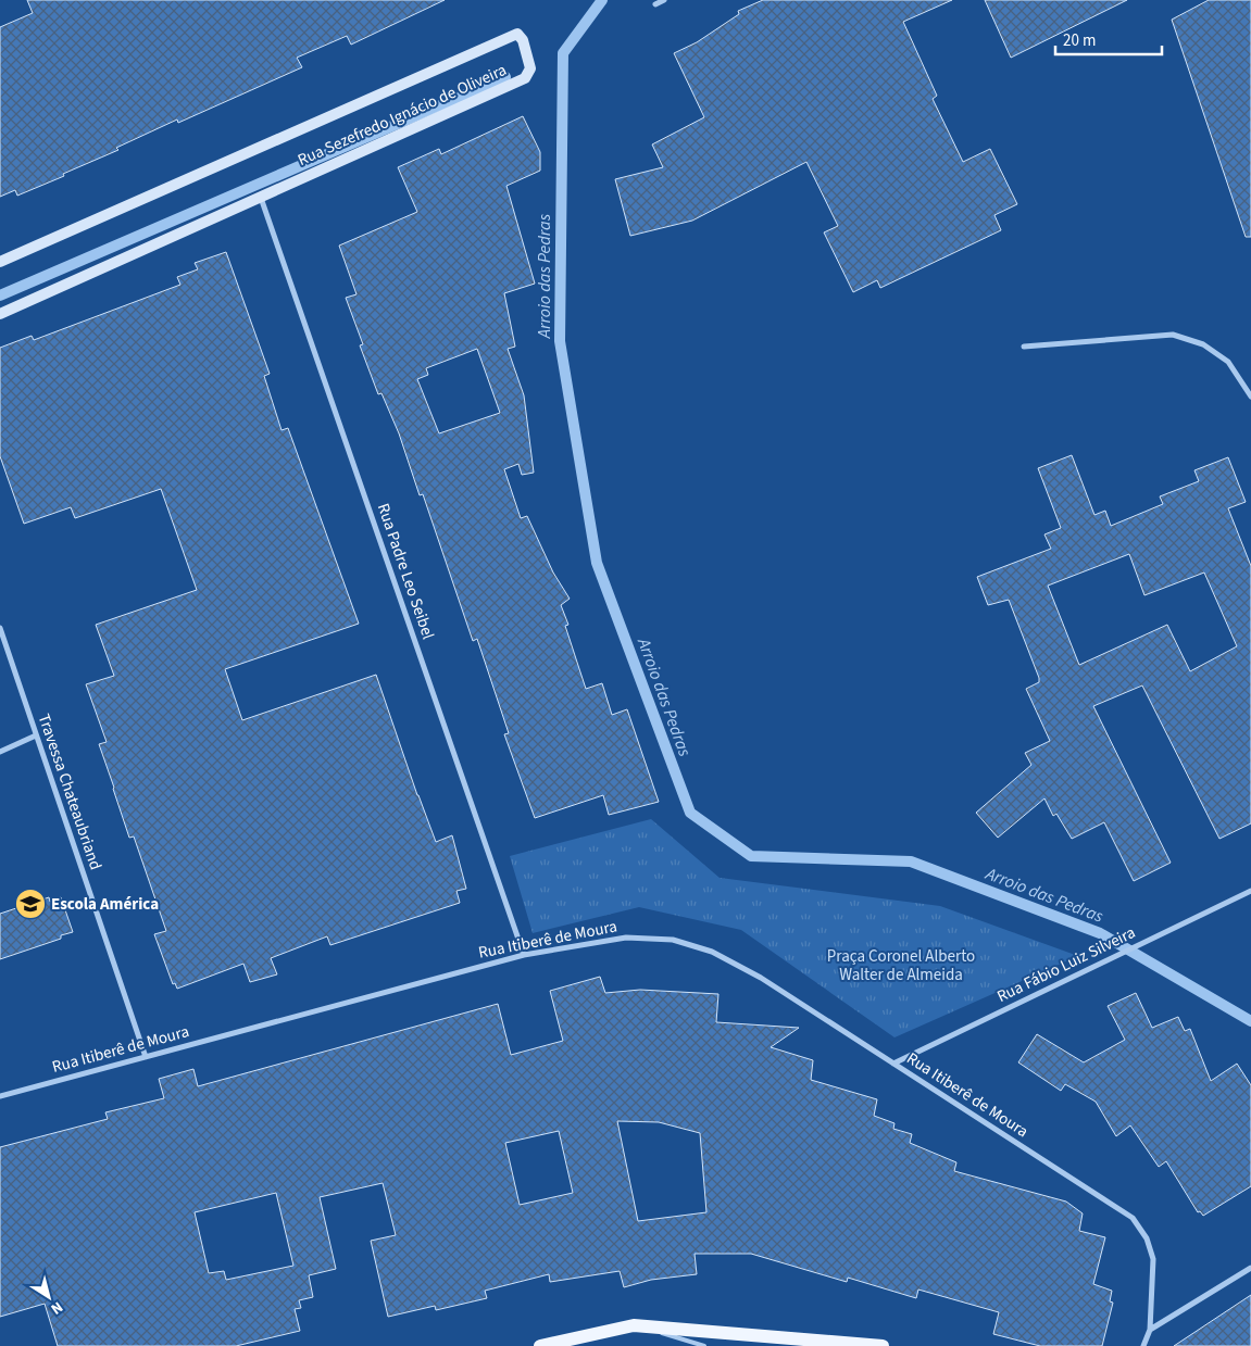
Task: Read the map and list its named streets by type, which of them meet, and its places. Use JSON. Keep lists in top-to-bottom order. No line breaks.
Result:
{"streets":{"street":["Rua Sezefredo Ignácio de Oliveira","Rua Padre Leo Seibel","Travessa Chateaubriand","Rua Itiberê de Moura","Rua Fábio Luiz Silveira"]},"crossings":[["Rua Sezefredo Ignácio de Oliveira","Rua Padre Leo Seibel"],["Rua Padre Leo Seibel","Rua Itiberê de Moura"],["Travessa Chateaubriand","Rua Itiberê de Moura"],["Rua Itiberê de Moura","Rua Fábio Luiz Silveira"]],"water":["Arroio das Pedras"],"parks":["Praça Coronel Alberto Walter de Almeida"],"places":{"school or university":["Escola América"]},"scale_bar":"20 m","north":"bottom right"}
